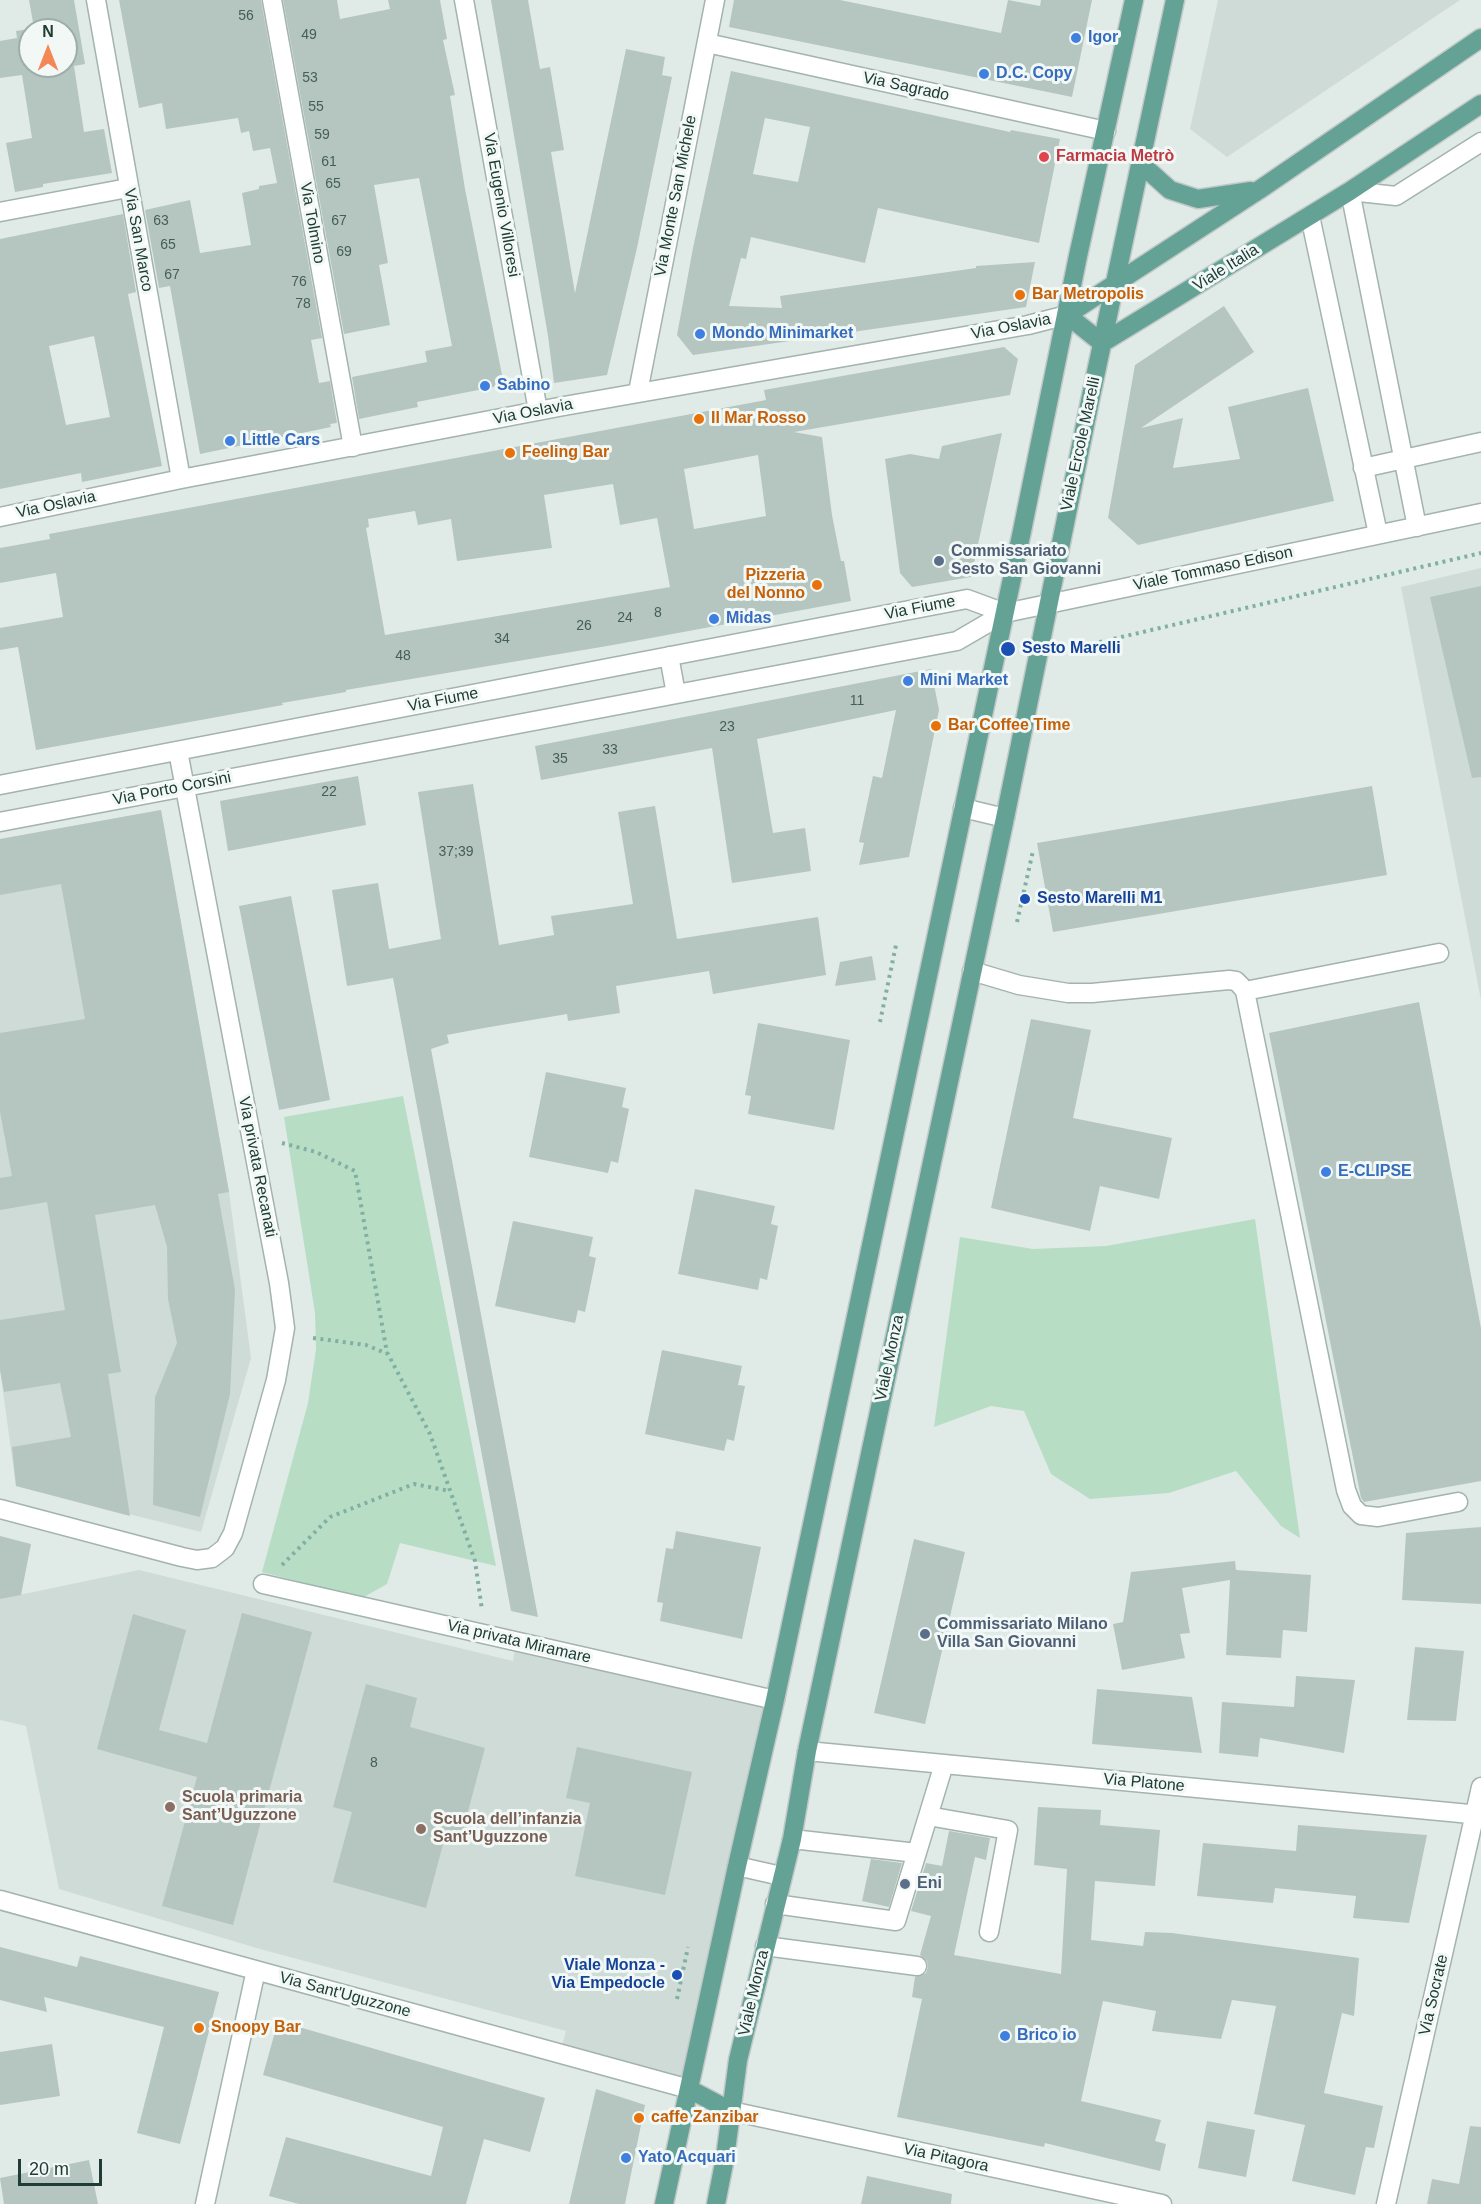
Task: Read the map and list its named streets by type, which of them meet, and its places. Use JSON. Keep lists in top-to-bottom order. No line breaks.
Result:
{"streets":{"main road":["Viale Italia","Viale Ercole Marelli","Viale Monza"],"street":["Via Sagrado","Via Monte San Michele","Via Eugenio Villoresi","Via Tolmino","Via San Marco","Via Oslavia","Viale Tommaso Edison","Via Fiume","Via Porto Corsini","Via privata Recanati","Via privata Miramare","Via Platone","Via Sant'Uguzzone","Via Socrate","Via Pitagora"]},"crossings":[["Via Sagrado","Via Monte San Michele"],["Via Monte San Michele","Via Oslavia"],["Via Eugenio Villoresi","Via Oslavia"],["Via Tolmino","Via Oslavia"],["Via San Marco","Via Oslavia"],["Viale Italia","Viale Ercole Marelli"],["Viale Ercole Marelli","Viale Tommaso Edison"],["Viale Ercole Marelli","Viale Monza"],["Via Fiume","Via privata Recanati"],["Via Porto Corsini","Via privata Recanati"],["Viale Monza","Via Platone"],["Viale Monza","Via Pitagora"],["Via Platone","Via Socrate"]],"places":["Igor","D.C. Copy","Farmacia Metrò","Bar Metropolis","Mondo Minimarket","Sabino","Il Mar Rosso","Little Cars","Feeling Bar","Commissariato Sesto San Giovanni","Pizzeria del Nonno","Midas","Sesto Marelli","Mini Market","Bar Coffee Time","Sesto Marelli M1","E-CLIPSE","Commissariato Milano Villa San Giovanni","Scuola primaria Sant’Uguzzone","Scuola dell’infanzia Sant’Uguzzone","Eni","Viale Monza - Via Empedocle","Snoopy Bar","Brico io","caffe Zanzibar","Yato Acquari"],"house_numbers":["56","49","53","55","59","61","65","63","67","65","69","67","76","78","8","24","26","34","48","11","23","33","35","22","37;39","8"],"scale_bar":"20 m","north":"top"}
